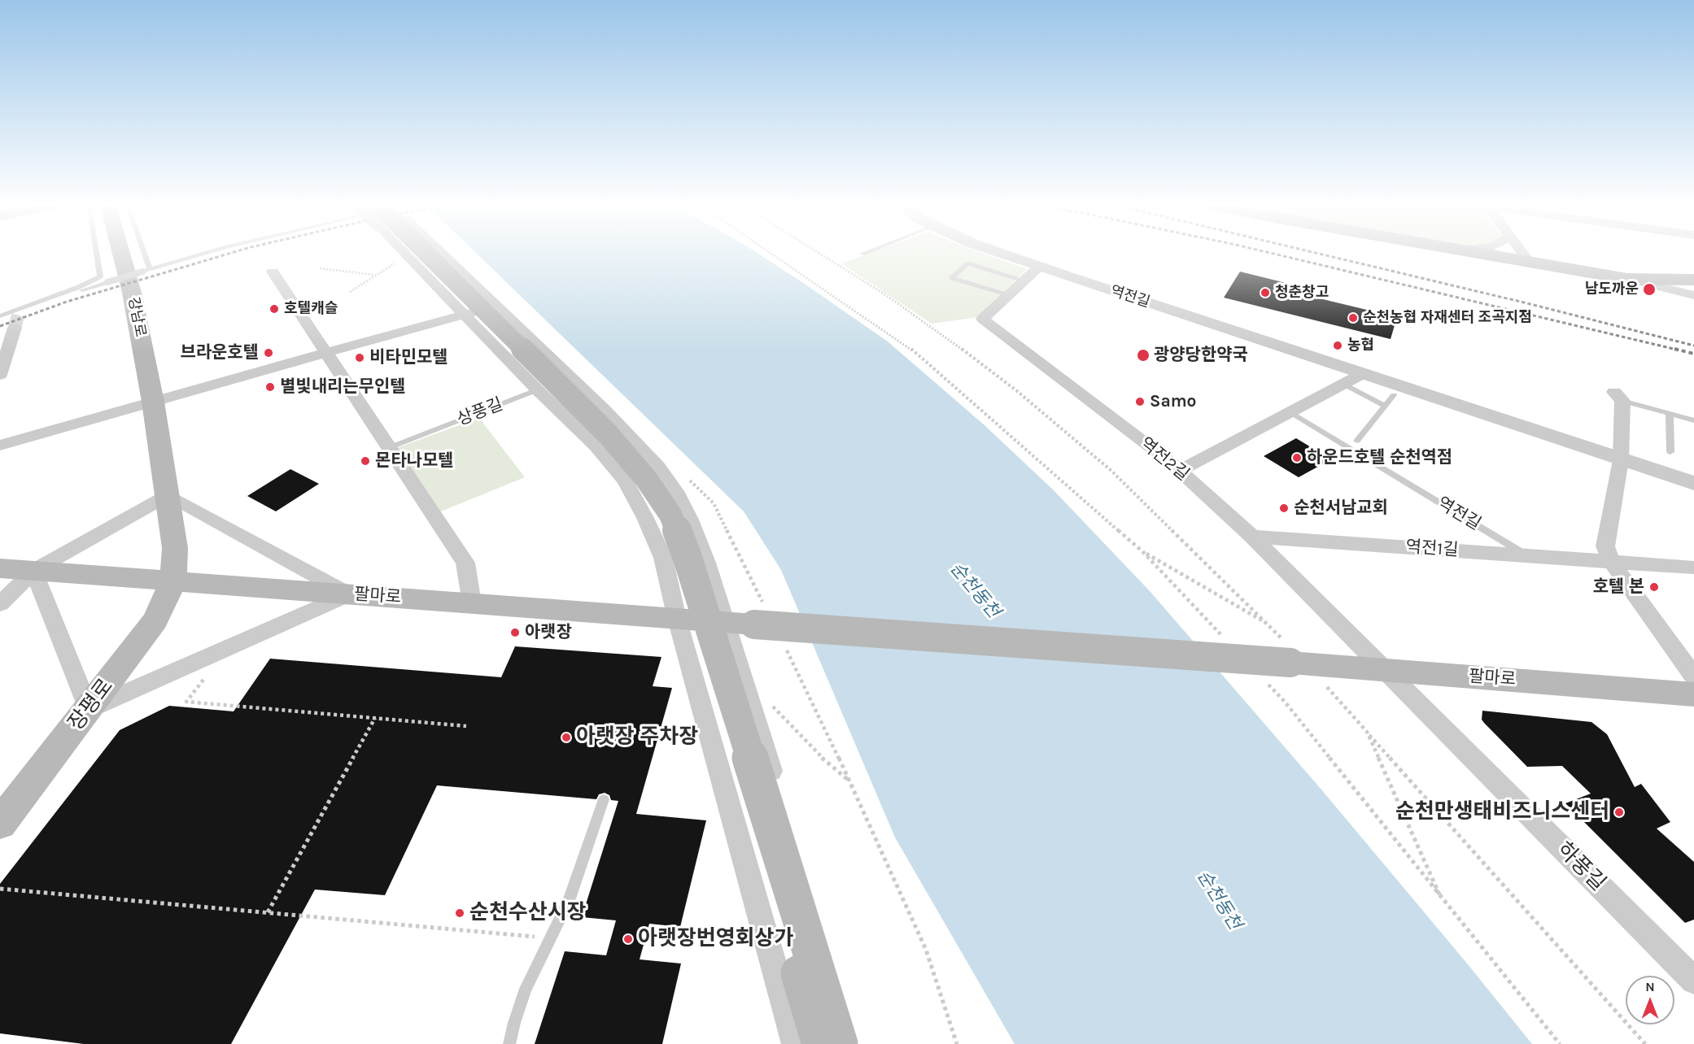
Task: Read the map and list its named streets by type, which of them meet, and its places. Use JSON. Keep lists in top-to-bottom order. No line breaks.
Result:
{"streets":{"main road":["강남로","팔마로","장평로"],"street":["역전길","역전2길","역전1길","하풍길"],"lane":["상풍길"]},"crossings":[["역전길","역전2길"],["역전길","역전1길"],["강남로","팔마로"],["강남로","장평로"],["역전2길","역전1길"],["역전2길","팔마로"],["역전2길","하풍길"],["팔마로","장평로"],["팔마로","하풍길"]],"water":["순천동천"],"places":["남도까운","청춘창고","호텔캐슬","순천농협 자재센터 조곡지점","농협","브라운호텔","광양당한약국","비타민모텔","별빛내리는무인텔","Samo","하운드호텔 순천역점","몬타나모텔","순천서남교회","호텔 본","아랫장","아랫장 주차장","순천만생태비즈니스센터","순천수산시장","아랫장번영회상가"],"north":"top"}
